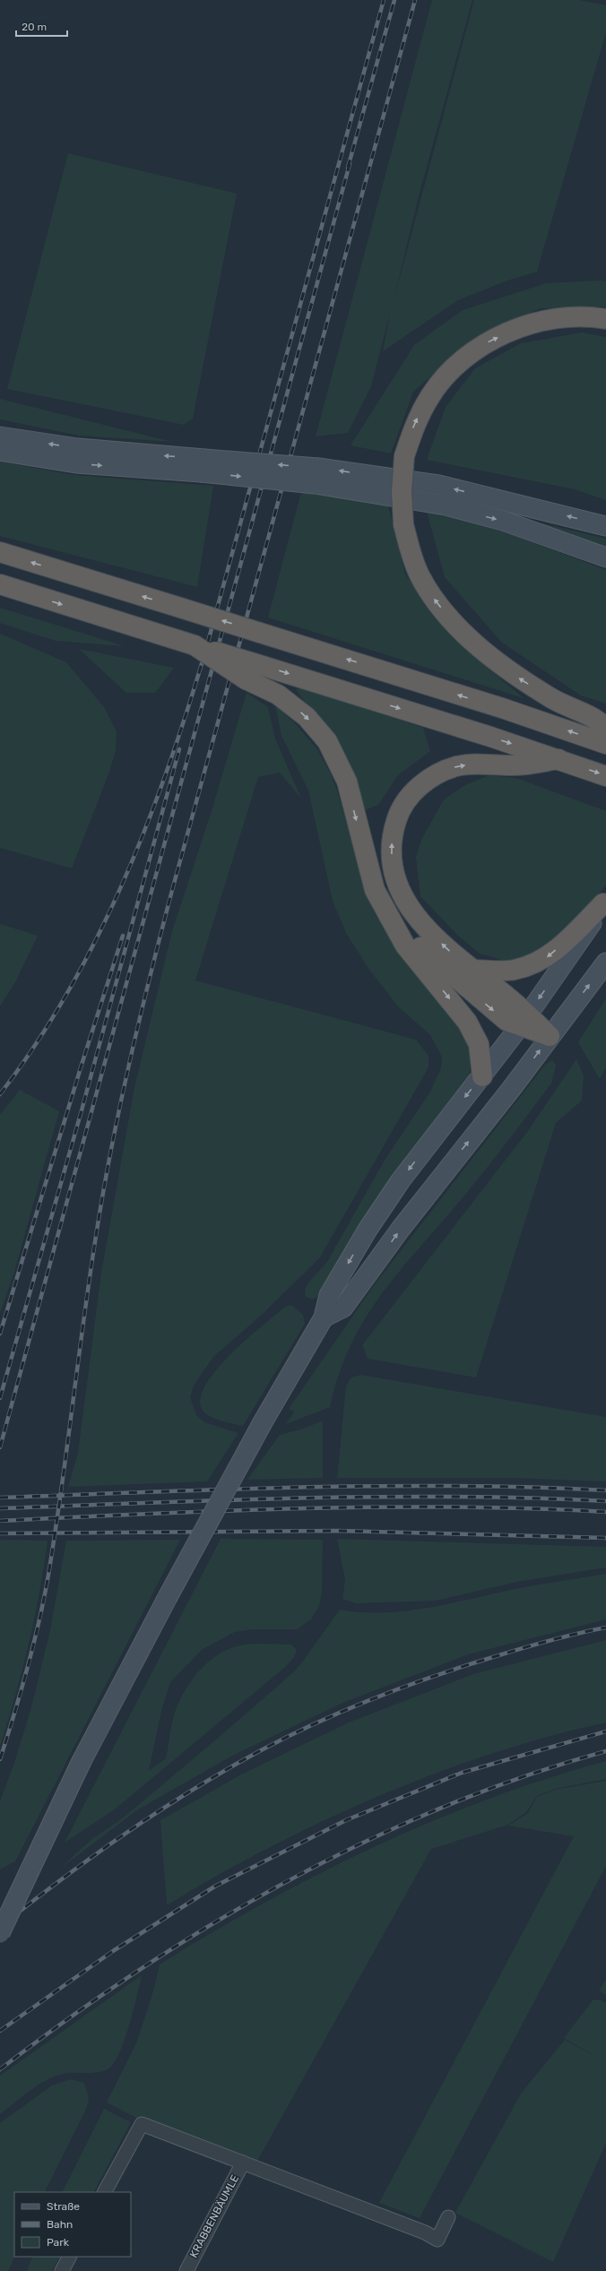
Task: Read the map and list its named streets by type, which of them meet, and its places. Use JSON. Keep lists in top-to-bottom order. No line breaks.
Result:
{"streets":{"street":["KRABBENBÄUMLE"]},"legend":["Straße","Bahn","Park"],"scale_bar":"20 m"}
